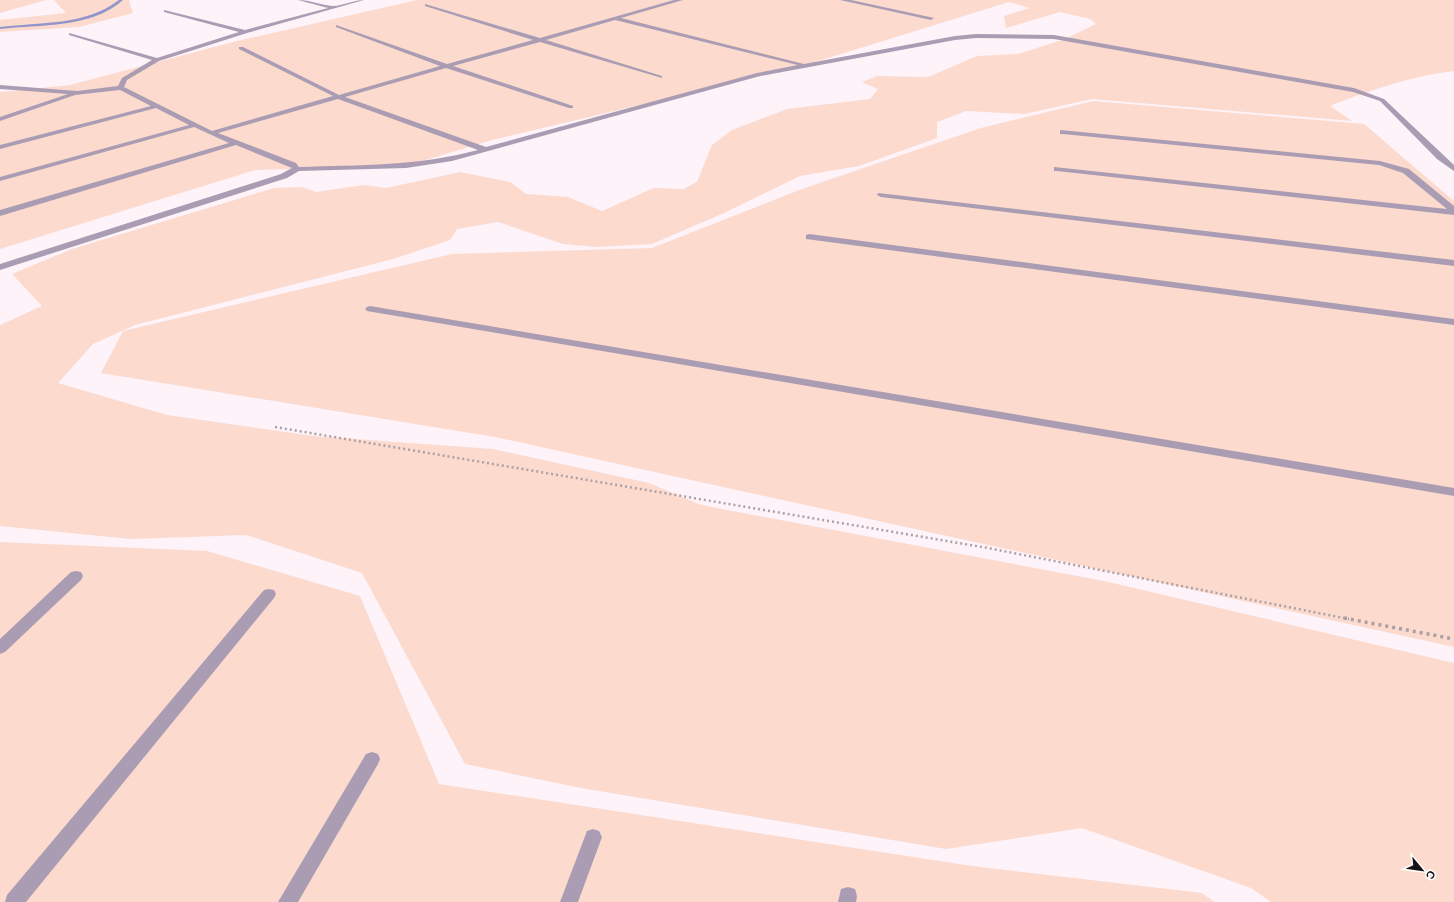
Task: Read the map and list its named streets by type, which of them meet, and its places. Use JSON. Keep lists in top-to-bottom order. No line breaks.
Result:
{"north":"bottom right"}
